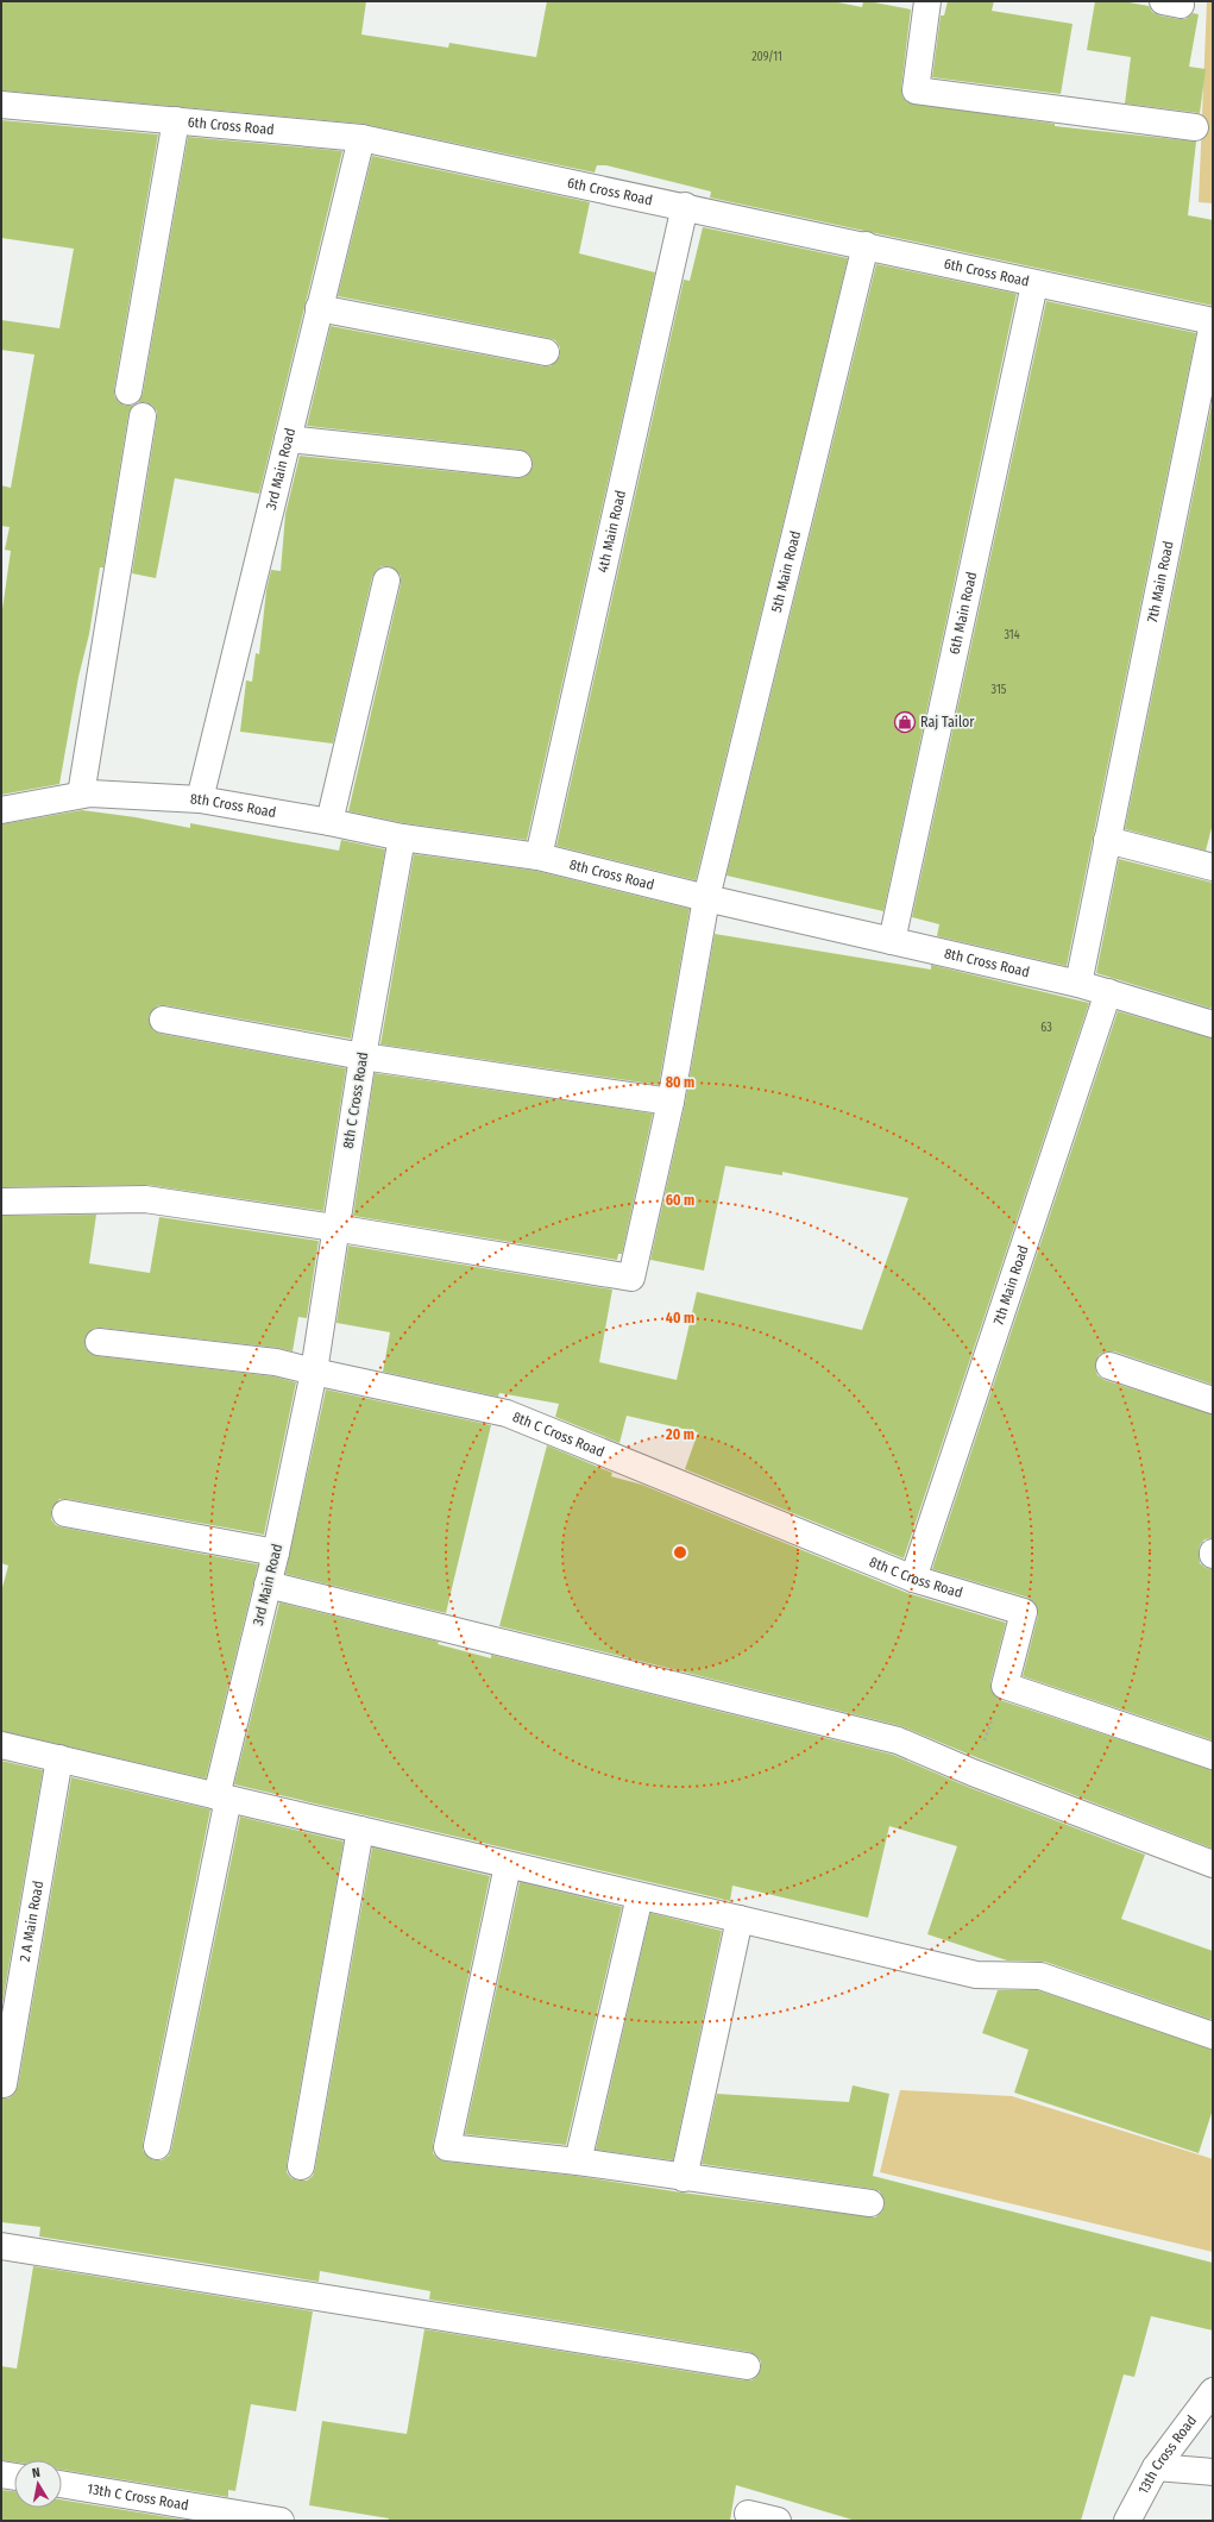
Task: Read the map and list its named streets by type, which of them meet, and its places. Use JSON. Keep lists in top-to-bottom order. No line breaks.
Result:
{"streets":{"street":["6th Cross Road","3rd Main Road","4th Main Road","5th Main Road","7th Main Road","6th Main Road","8th Cross Road","8th C Cross Road","2 A Main Road","13th Cross Road","13th C Cross Road"]},"crossings":[["6th Cross Road","3rd Main Road"],["6th Cross Road","4th Main Road"],["6th Cross Road","5th Main Road"],["6th Cross Road","7th Main Road"],["6th Cross Road","6th Main Road"],["3rd Main Road","8th Cross Road"],["3rd Main Road","8th C Cross Road"],["4th Main Road","8th Cross Road"],["5th Main Road","8th Cross Road"],["5th Main Road","8th C Cross Road"],["7th Main Road","8th Cross Road"],["7th Main Road","8th C Cross Road"],["6th Main Road","8th Cross Road"],["8th Cross Road","8th C Cross Road"]],"places":{"shop":["Raj Tailor"]},"house_numbers":["209/11","314","315","63"],"north":"top","rings":["80 m","60 m","40 m","20 m"]}
